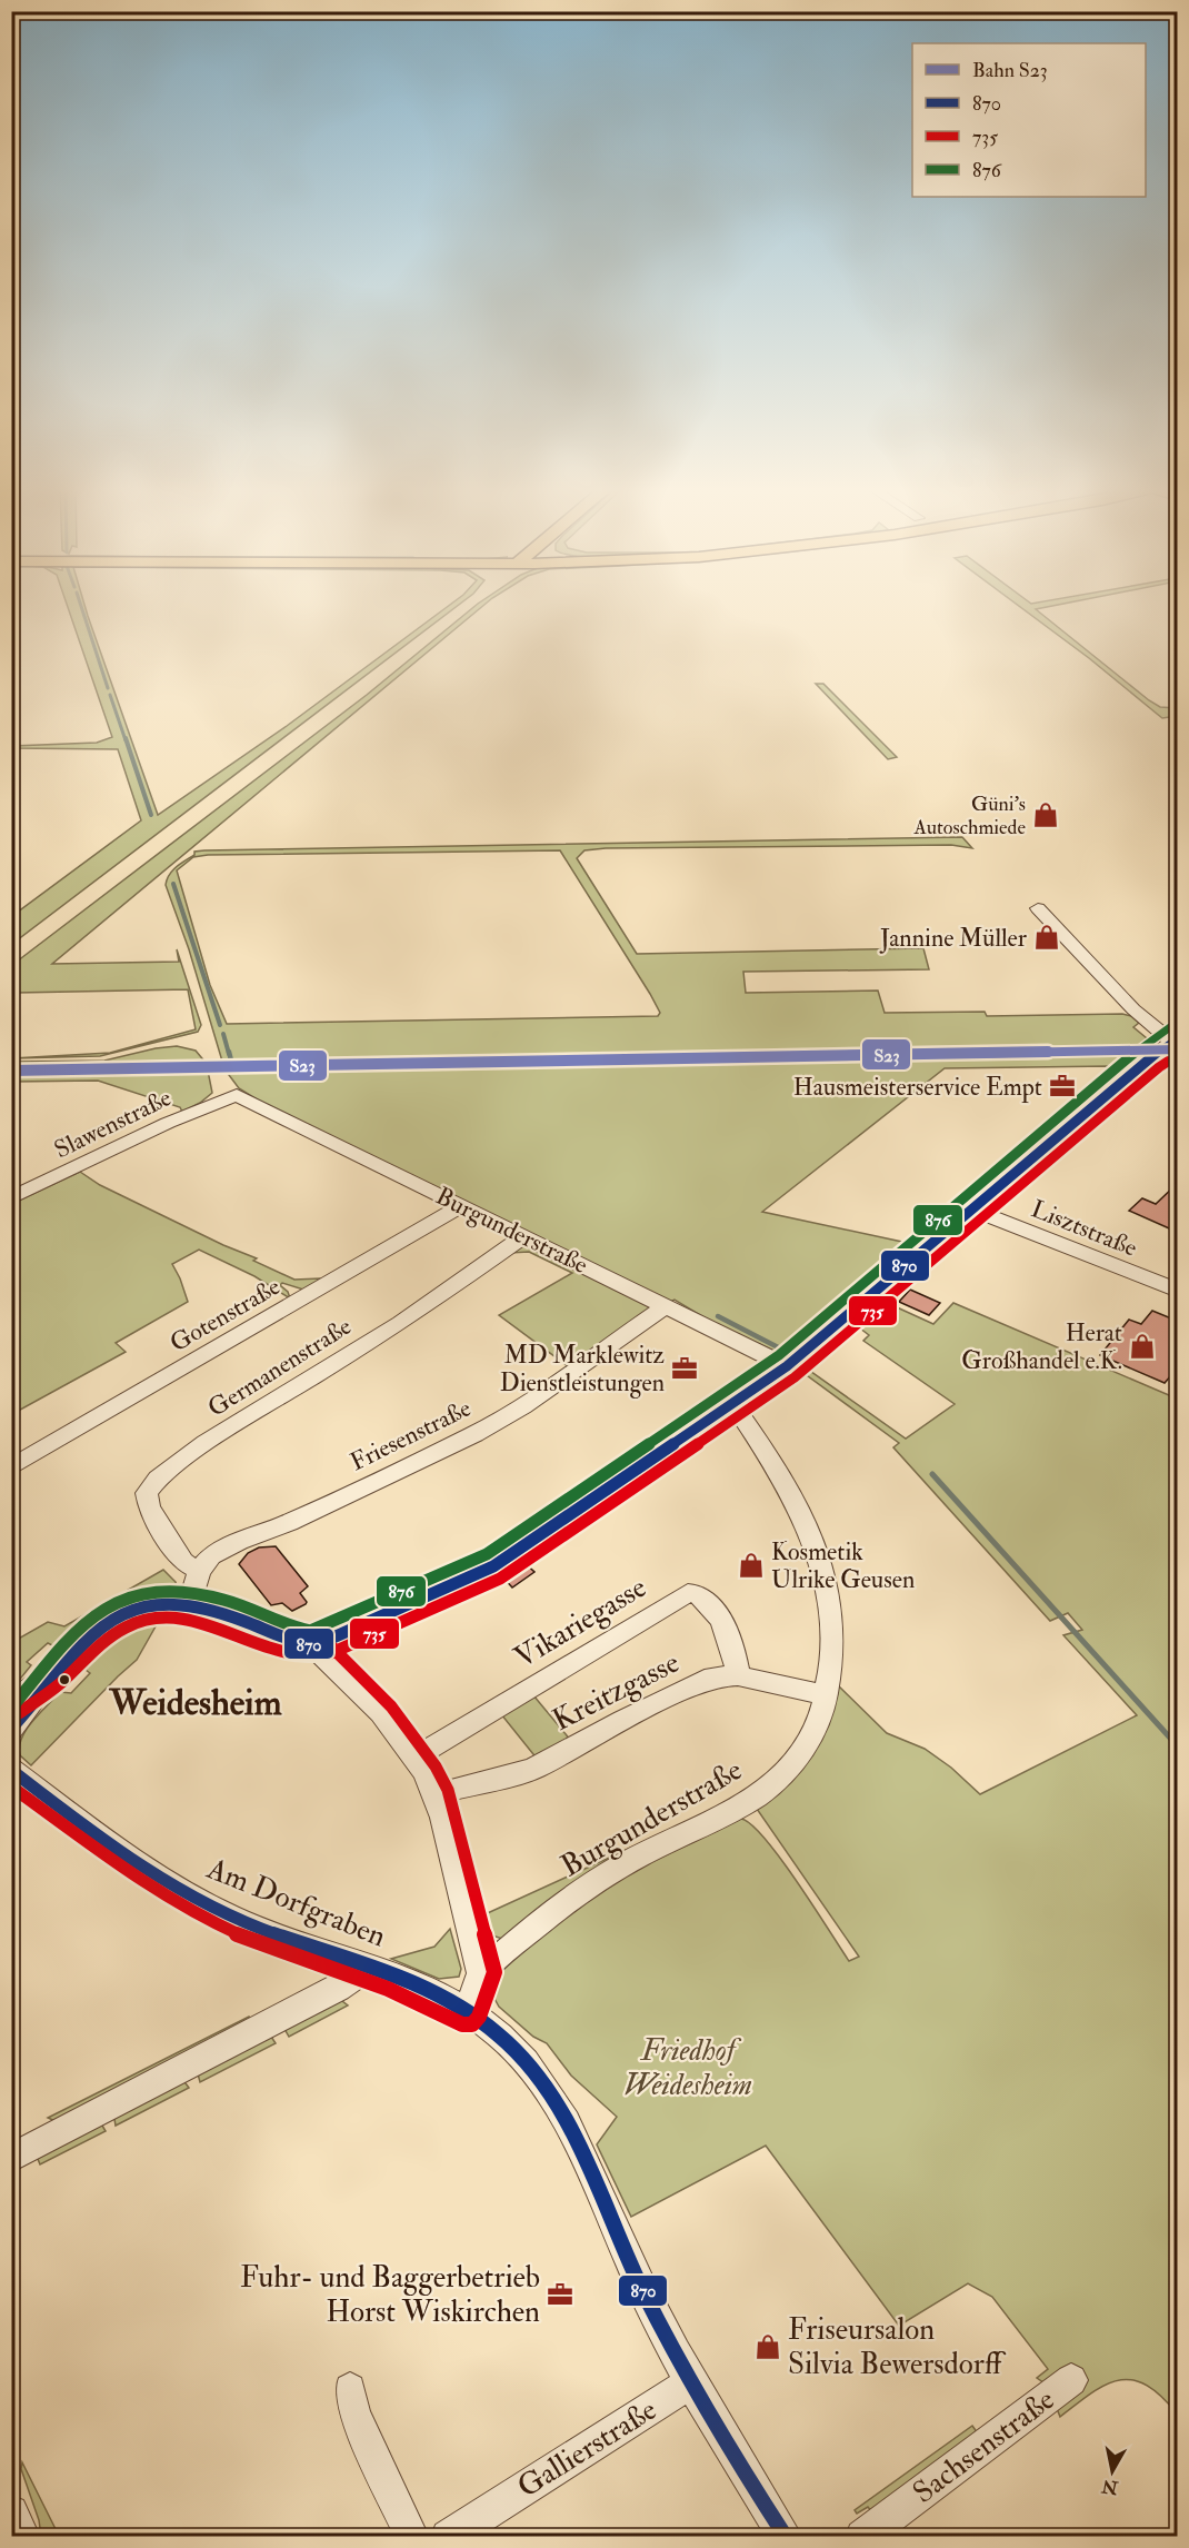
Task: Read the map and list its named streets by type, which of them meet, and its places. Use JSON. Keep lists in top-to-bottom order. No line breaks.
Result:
{"streets":{"street":["Slawenstraße","Lisztstraße","Burgunderstraße","Gotenstraße","Germanenstraße","Friesenstraße","Vikariegasse","Kreitzgasse","Am Dorfgraben","Sachsenstraße","Gallierstraße"]},"crossings":[["Slawenstraße","Burgunderstraße"],["Burgunderstraße","Gotenstraße"],["Burgunderstraße","Germanenstraße"],["Burgunderstraße","Friesenstraße"],["Burgunderstraße","Kreitzgasse"],["Germanenstraße","Friesenstraße"],["Vikariegasse","Kreitzgasse"],["Am Dorfgraben","Gallierstraße"]],"districts":["Weidesheim"],"parks":["Friedhof Weidesheim"],"places":{"shop":["Güni's Autoschmiede","Jannine Müller","Herat Großhandel e.K.","Kosmetik Ulrike Geusen","Friseursalon Silvia Bewersdorff"],"office":["Hausmeisterservice Empt","MD Marklewitz Dienstleistungen","Fuhr- und Baggerbetrieb Horst Wiskirchen"]},"lines":["transit line 876","transit line 870","rail line S23","transit line 735"],"legend":["Bahn S23","870","735","876"],"north":"bottom"}
